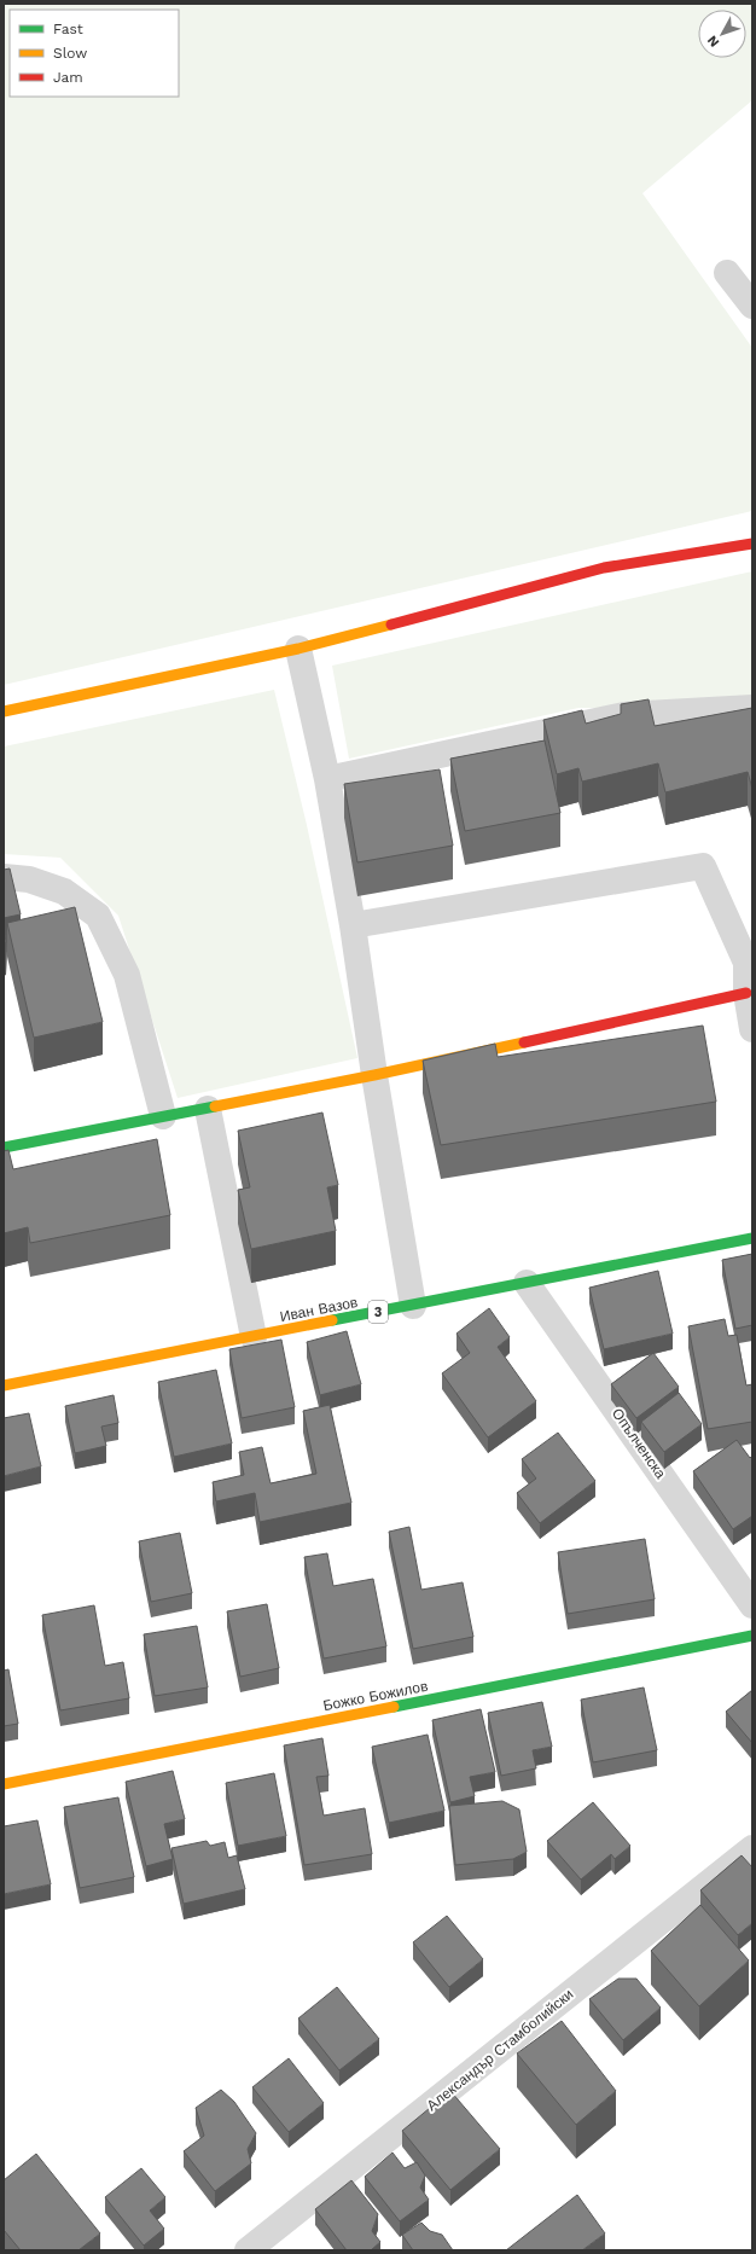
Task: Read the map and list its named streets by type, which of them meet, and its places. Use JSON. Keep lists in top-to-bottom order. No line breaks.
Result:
{"streets":{"street":["Иван Вазов","3","Опълченска","Божко Божилов","Александър Стамболийски"]},"crossings":[["Иван Вазов","Опълченска"]],"legend":["Fast","Slow","Jam"],"north":"bottom left"}
